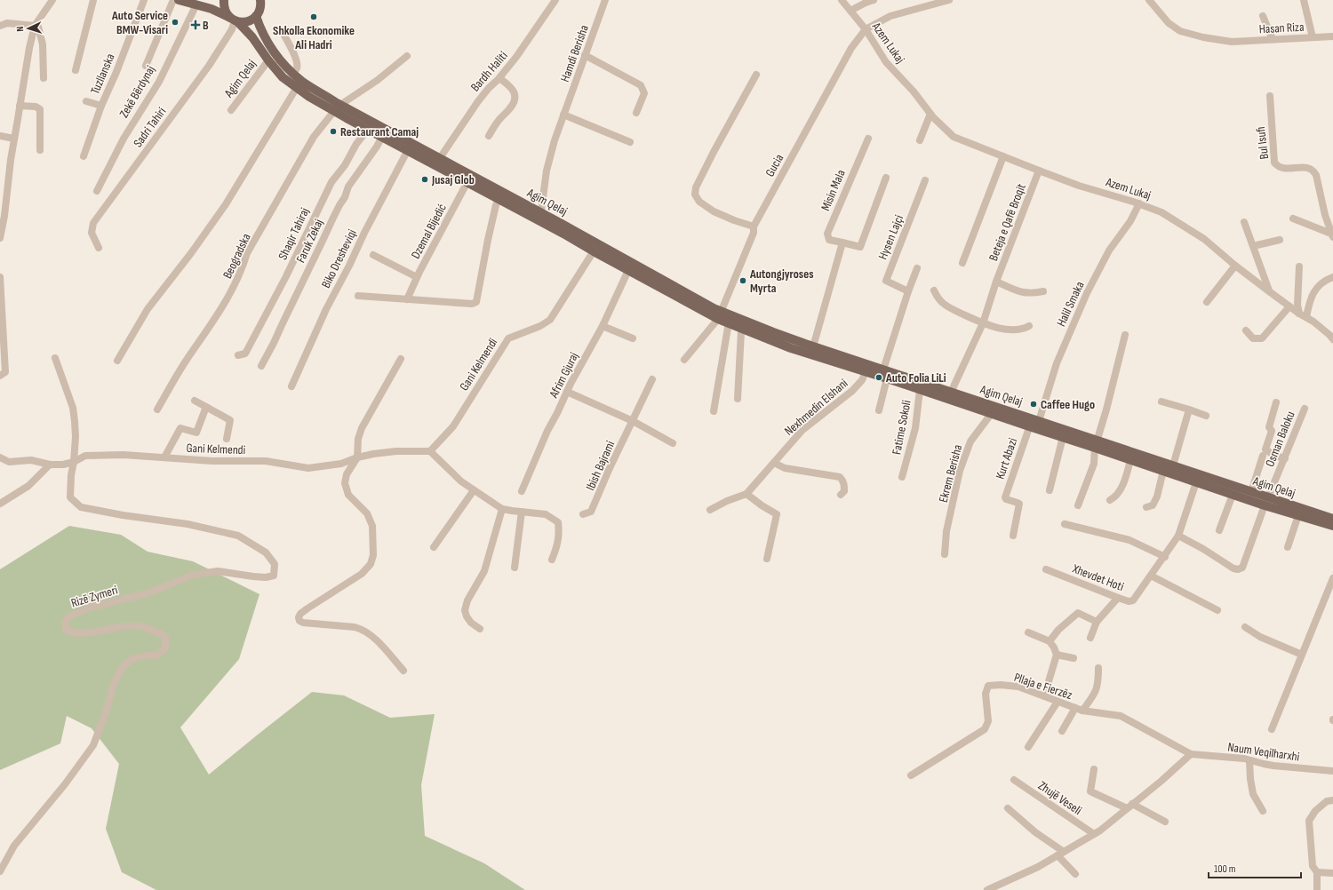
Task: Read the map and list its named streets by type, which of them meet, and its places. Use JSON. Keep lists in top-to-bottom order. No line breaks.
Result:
{"streets":{"main road":["Agim Qelaj"],"street":["Hasan Riza","Azem Lukaj","Hamdi Berisha","Bardh Haliti","Tuzllanska","Zekë Bërdynaj","Sadri Tahiri","Bul Isufi","Gucia","Misin Mala","Beteja e Qafë Broqit","Dzemal Bijedić","Shaqir Tahiraj","Hysen Lajçi","Faruk Zekaj","Beogradska","Biko Dresheviqi","Halil Smaka","Gani Kelmendi","Afrim Gjuraj","Nexhmedin Elshani","Fatime Sokoli","Osman Baloku","Kurt Abazi","Ibish Bajrami","Ekrem Berisha","Xhevdet Hoti","Rizë Zymeri","Pllaja e Fierzëz","Naum Veqilharxhi","Zhujë Veseli"]},"crossings":[["Azem Lukaj","Gucia"],["Azem Lukaj","Beteja e Qafë Broqit"],["Azem Lukaj","Halil Smaka"],["Hamdi Berisha","Agim Qelaj"],["Bardh Haliti","Agim Qelaj"],["Agim Qelaj","Sadri Tahiri"],["Agim Qelaj","Gucia"],["Agim Qelaj","Beteja e Qafë Broqit"],["Agim Qelaj","Dzemal Bijedić"],["Agim Qelaj","Shaqir Tahiraj"],["Agim Qelaj","Faruk Zekaj"],["Agim Qelaj","Beogradska"],["Agim Qelaj","Biko Dresheviqi"],["Agim Qelaj","Halil Smaka"],["Agim Qelaj","Gani Kelmendi"],["Agim Qelaj","Afrim Gjuraj"],["Agim Qelaj","Nexhmedin Elshani"],["Agim Qelaj","Fatime Sokoli"],["Agim Qelaj","Osman Baloku"],["Agim Qelaj","Kurt Abazi"],["Agim Qelaj","Ekrem Berisha"],["Agim Qelaj","Xhevdet Hoti"],["Halil Smaka","Kurt Abazi"],["Gani Kelmendi","Rizë Zymeri"],["Osman Baloku","Xhevdet Hoti"],["Pllaja e Fierzëz","Naum Veqilharxhi"]],"places":{"other":["Shkolla Ekonomike Ali Hadri","Auto Service BMW-Visari","Restaurant Camaj","Jusaj Glob","Autongjyroses Myrta","Auto Folia LiLi","Caffee Hugo"],"health":["B"]},"scale_bar":"100 m","north":"left"}
